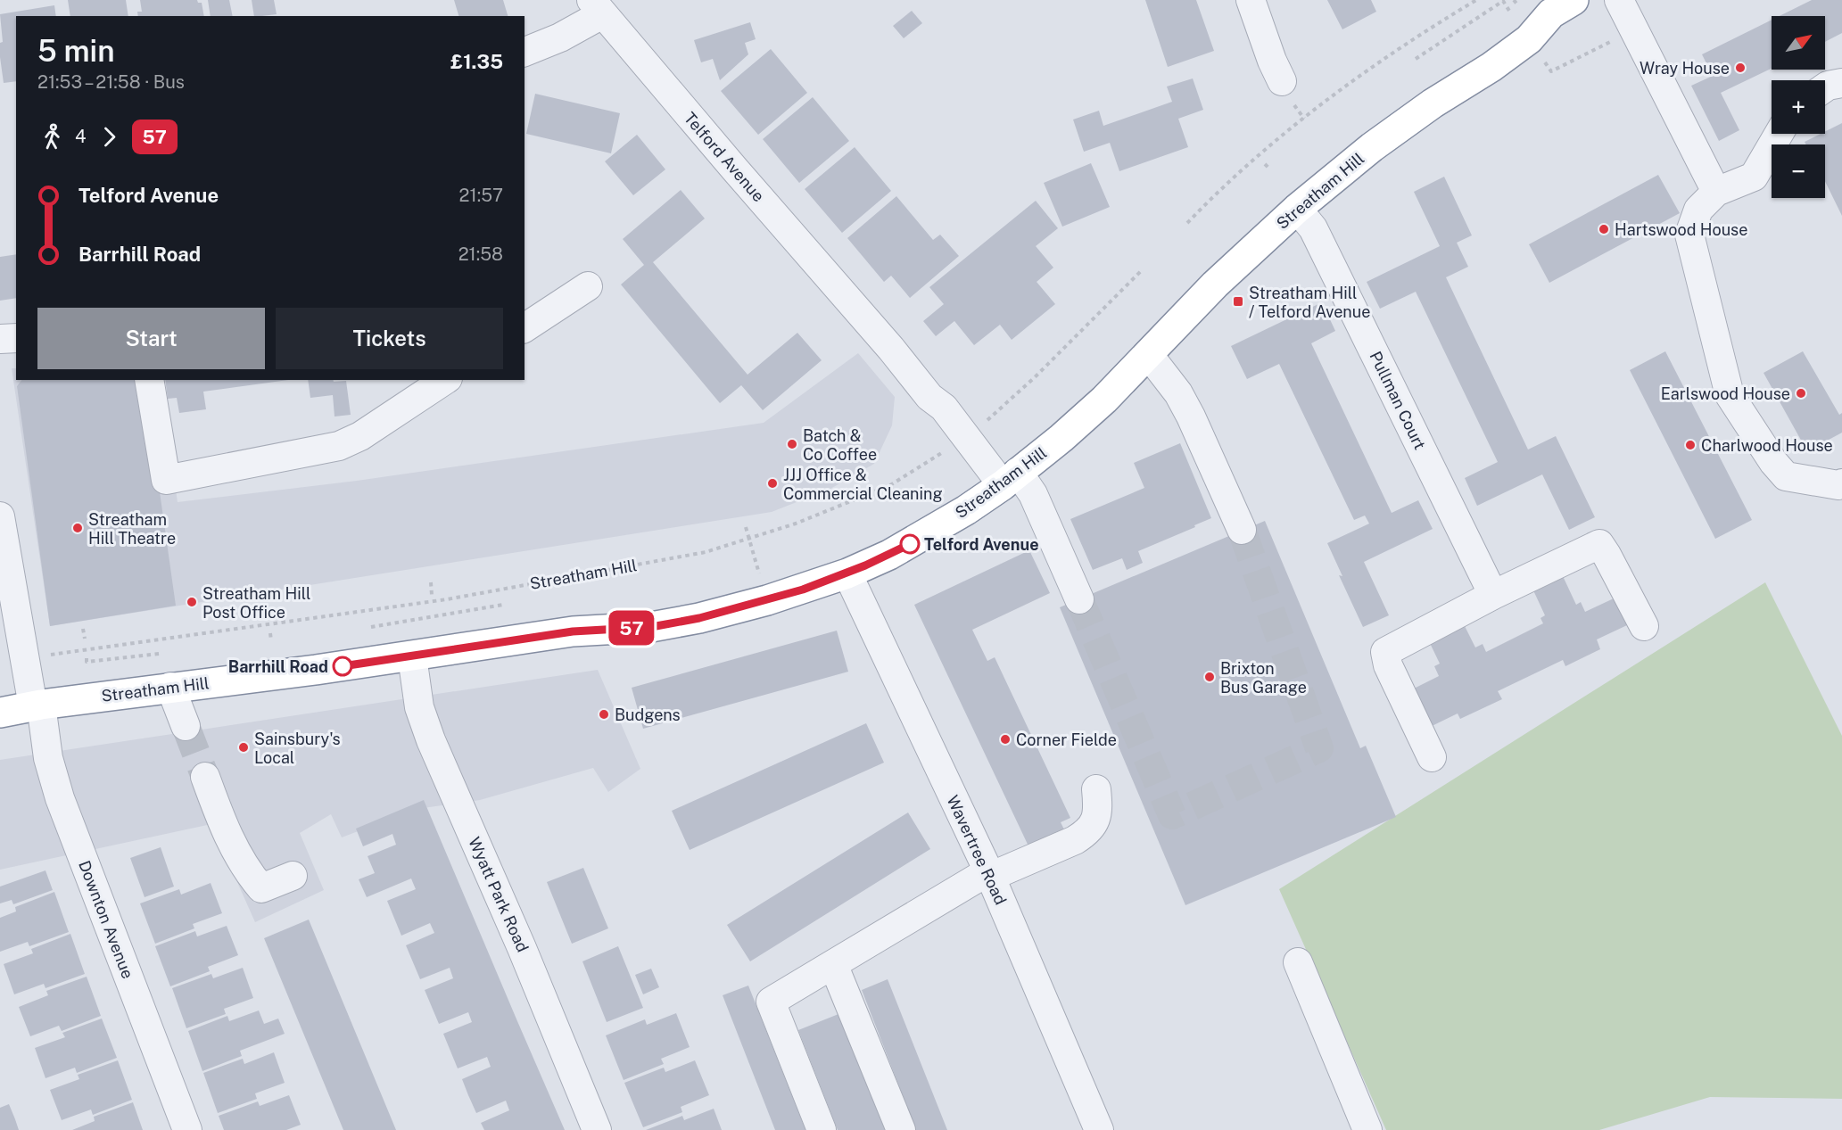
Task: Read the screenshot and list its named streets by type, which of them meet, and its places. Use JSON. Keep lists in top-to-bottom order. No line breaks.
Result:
{"streets":{"highway":["Streatham Hill"],"street":["Telford Avenue","Pullman Court","Wavertree Road","Wyatt Park Road","Downton Avenue"]},"crossings":[["Telford Avenue","Streatham Hill"],["Streatham Hill","Pullman Court"],["Streatham Hill","Wavertree Road"],["Streatham Hill","Wyatt Park Road"],["Streatham Hill","Downton Avenue"]],"places":{"other":["Wray House","Hartswood House","Earlswood House","Batch & Co Coffee","Charlwood House","JJJ Office & Commercial Cleaning","Streatham Hill Theatre","Telford Avenue","Streatham Hill Post Office","Barrhill Road","Brixton Bus Garage","Budgens","Corner Fielde","Sainsbury's Local"],"transit":["Streatham Hill / Telford Avenue"]},"lines":["bus line 57"],"north":"top right","page":{"on_map":"57","map_buttons":["+","−"],"heading":["5 min","21:53 – 21:58 · Bus","£1.35"],"legs":["4","57"],"list":[{"name":"Telford Avenue","value":"21:57"},{"name":"Barrhill Road","value":"21:58"}],"buttons":["Start","Tickets"]}}
